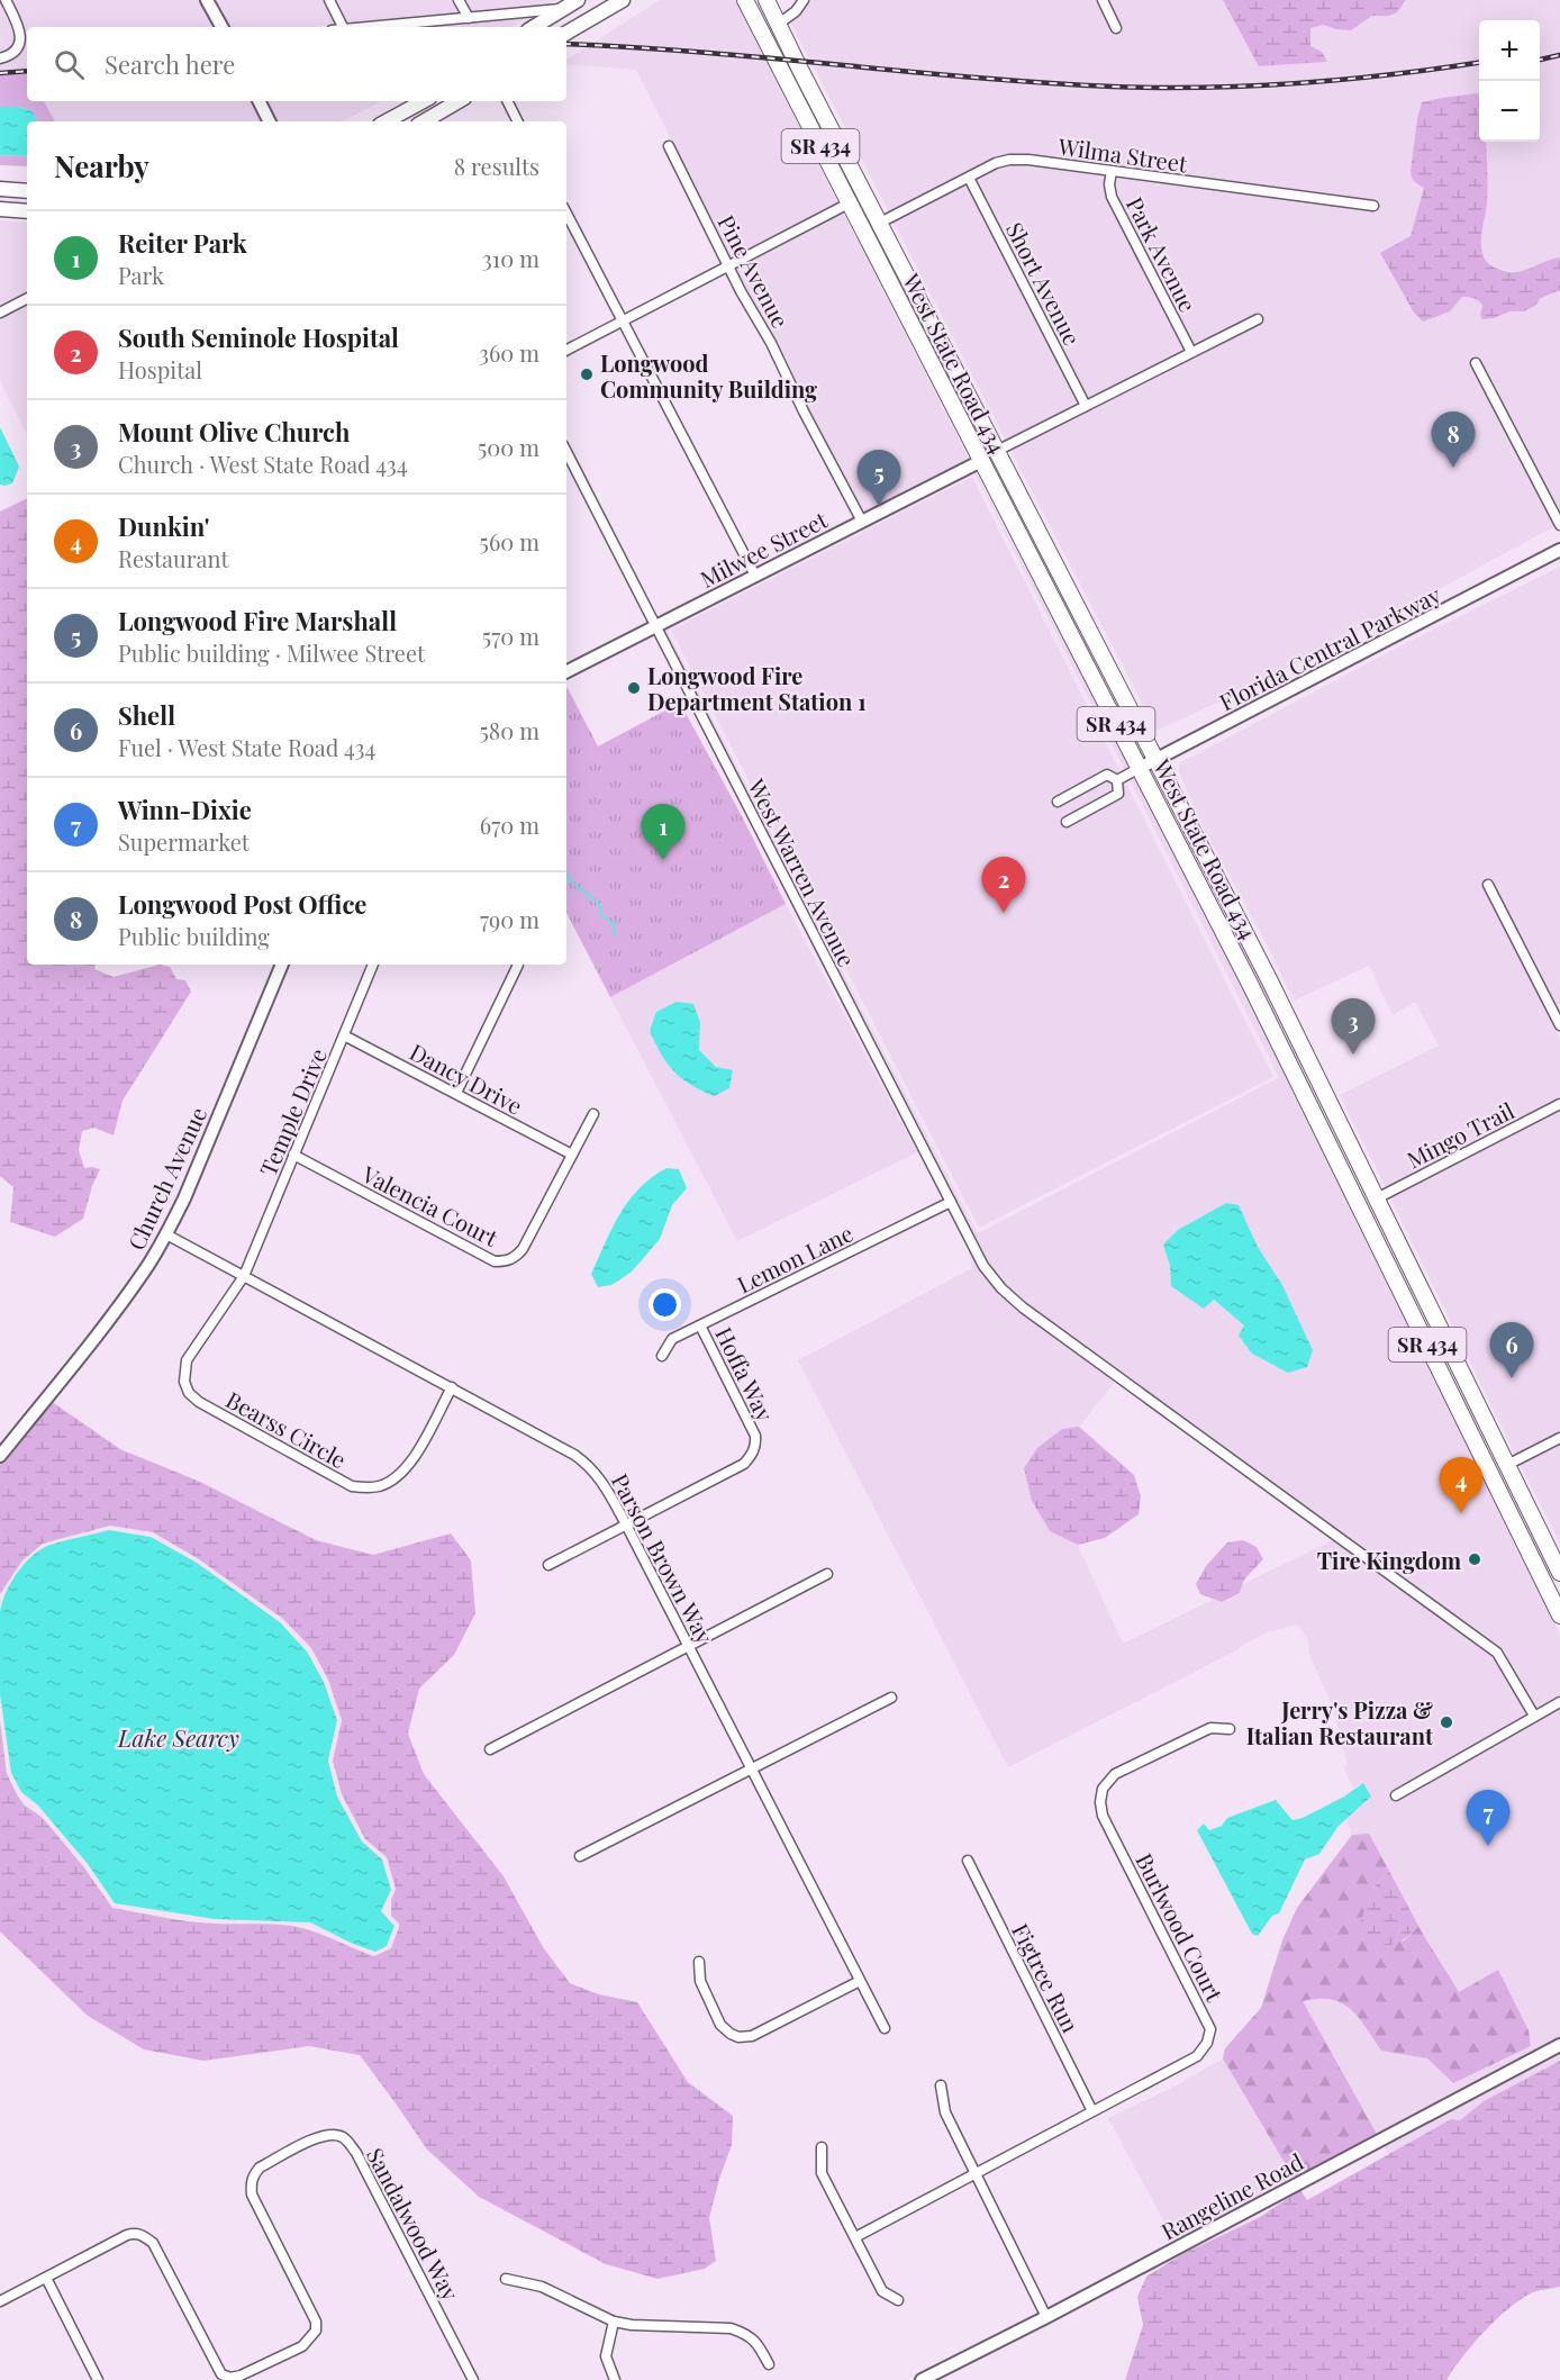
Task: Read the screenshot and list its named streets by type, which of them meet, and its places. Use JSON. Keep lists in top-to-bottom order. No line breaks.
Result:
{"streets":{"main road":["SR 434","West State Road 434"],"street":["Wilma Street","Park Avenue","Pine Avenue","Short Avenue","Milwee Street","Florida Central Parkway","West Warren Avenue","Dancy Drive","Temple Drive","Mingo Trail","Church Avenue","Valencia Court","Lemon Lane","Hoffa Way","Bearss Circle","Parson Brown Way","Burlwood Court","Figtree Run","Rangeline Road","Sandalwood Way"]},"crossings":[["Wilma Street","Park Avenue"],["Wilma Street","Short Avenue"],["Wilma Street","West State Road 434"],["Pine Avenue","Milwee Street"],["West State Road 434","Milwee Street"],["West State Road 434","Florida Central Parkway"],["West State Road 434","Mingo Trail"],["Milwee Street","West Warren Avenue"],["West Warren Avenue","Lemon Lane"],["Dancy Drive","Temple Drive"],["Dancy Drive","Valencia Court"],["Temple Drive","Valencia Court"],["Temple Drive","Bearss Circle"],["Temple Drive","Parson Brown Way"],["Church Avenue","Parson Brown Way"],["Lemon Lane","Hoffa Way"],["Hoffa Way","Parson Brown Way"],["Bearss Circle","Parson Brown Way"],["Burlwood Court","Figtree Run"]],"water":["Lake Searcy"],"places":["Longwood Community Building","Longwood Fire Department Station 1","Tire Kingdom","Jerry's Pizza & Italian Restaurant"],"page":{"map_buttons":["+","−"],"search":"Search here","heading":["Nearby","8 results"],"list":[{"mark":"1","name":"Reiter Park","note":"Park","value":"310 m"},{"mark":"2","name":"South Seminole Hospital","note":"Hospital","value":"360 m"},{"mark":"3","name":"Mount Olive Church","note":"Church · West State Road 434","value":"500 m"},{"mark":"4","name":"Dunkin'","note":"Restaurant","value":"560 m"},{"mark":"5","name":"Longwood Fire Marshall","note":"Public building · Milwee Street","value":"570 m"},{"mark":"6","name":"Shell","note":"Fuel · West State Road 434","value":"580 m"},{"mark":"7","name":"Winn-Dixie","note":"Supermarket","value":"670 m"},{"mark":"8","name":"Longwood Post Office","note":"Public building","value":"790 m"}],"pins":["8","5","1","2","3","6","4","7"]}}
